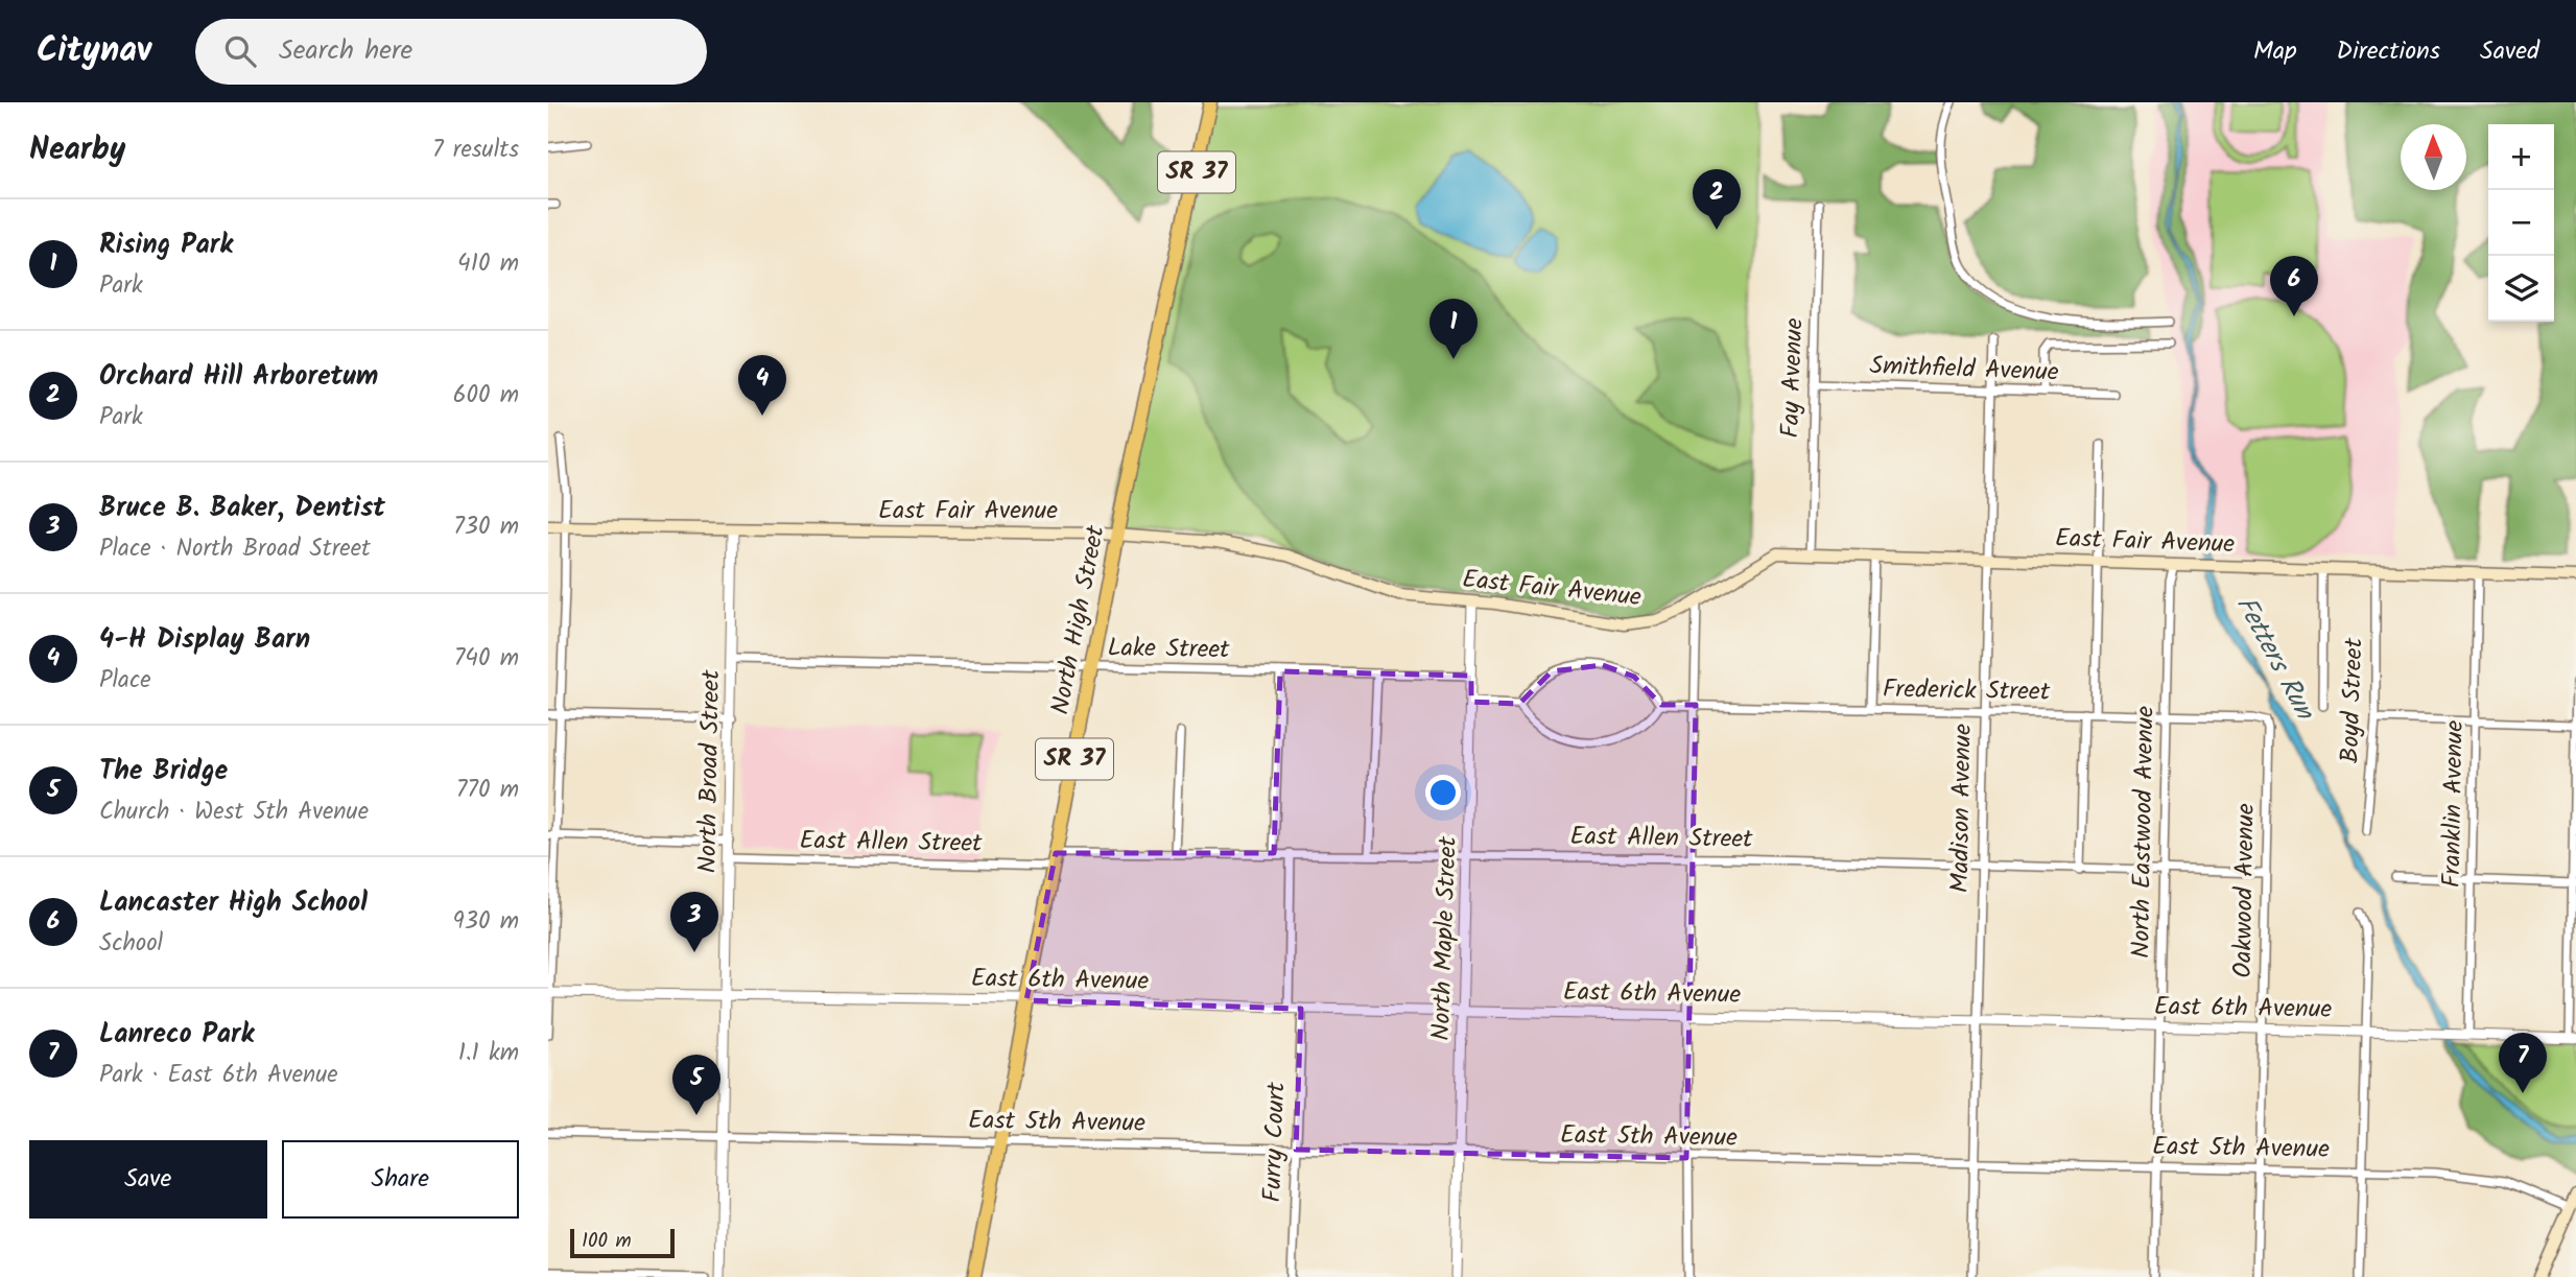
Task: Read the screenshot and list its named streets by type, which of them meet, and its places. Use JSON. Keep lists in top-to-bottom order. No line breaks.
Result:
{"streets":{"highway":["SR 37","North High Street"],"main road":["East Fair Avenue"],"street":["Smithfield Avenue","Fay Avenue","Lake Street","Frederick Street","Boyd Street","North Broad Street","Franklin Avenue","Madison Avenue","North Eastwood Avenue","East Allen Street","Oakwood Avenue","North Maple Street","East 6th Avenue","East 5th Avenue","Furry Court"]},"crossings":[["Smithfield Avenue","Fay Avenue"],["Smithfield Avenue","Madison Avenue"],["Fay Avenue","East Fair Avenue"],["East Fair Avenue","North High Street"],["East Fair Avenue","Boyd Street"],["East Fair Avenue","North Broad Street"],["East Fair Avenue","Franklin Avenue"],["East Fair Avenue","Madison Avenue"],["East Fair Avenue","North Eastwood Avenue"],["East Fair Avenue","North Maple Street"],["North High Street","Lake Street"],["North High Street","East Allen Street"],["North High Street","East 6th Avenue"],["North High Street","East 5th Avenue"],["Lake Street","North Broad Street"],["Lake Street","North Maple Street"],["Frederick Street","Madison Avenue"],["Frederick Street","North Eastwood Avenue"],["Frederick Street","Oakwood Avenue"],["North Broad Street","East Allen Street"],["North Broad Street","East 6th Avenue"],["North Broad Street","East 5th Avenue"],["Franklin Avenue","East 6th Avenue"],["Madison Avenue","East Allen Street"],["Madison Avenue","East 6th Avenue"],["Madison Avenue","East 5th Avenue"],["North Eastwood Avenue","East Allen Street"],["North Eastwood Avenue","East 6th Avenue"],["North Eastwood Avenue","East 5th Avenue"],["East Allen Street","Oakwood Avenue"],["East Allen Street","North Maple Street"],["Oakwood Avenue","East 6th Avenue"],["Oakwood Avenue","East 5th Avenue"],["North Maple Street","East 6th Avenue"],["North Maple Street","East 5th Avenue"],["East 6th Avenue","Furry Court"],["East 5th Avenue","Furry Court"]],"water":["Fetters Run"],"scale_bar":"100 m","north":"top","page":{"header":"Citynav","search":"Search here","nav":["Map","Directions","Saved"],"heading":["Nearby","7 results"],"map_buttons":["+","−"],"pins":["2","6","1","4","3","7","5"],"list":[{"mark":"1","name":"Rising Park","note":"Park","value":"410 m"},{"mark":"2","name":"Orchard Hill Arboretum","note":"Park","value":"600 m"},{"mark":"3","name":"Bruce B. Baker, Dentist","note":"Place · North Broad Street","value":"730 m"},{"mark":"4","name":"4-H Display Barn","note":"Place","value":"740 m"},{"mark":"5","name":"The Bridge","note":"Church · West 5th Avenue","value":"770 m"},{"mark":"6","name":"Lancaster High School","note":"School","value":"930 m"},{"mark":"7","name":"Lanreco Park","note":"Park · East 6th Avenue","value":"1.1 km"}],"buttons":["Save","Share"],"scale":"100 m"}}
